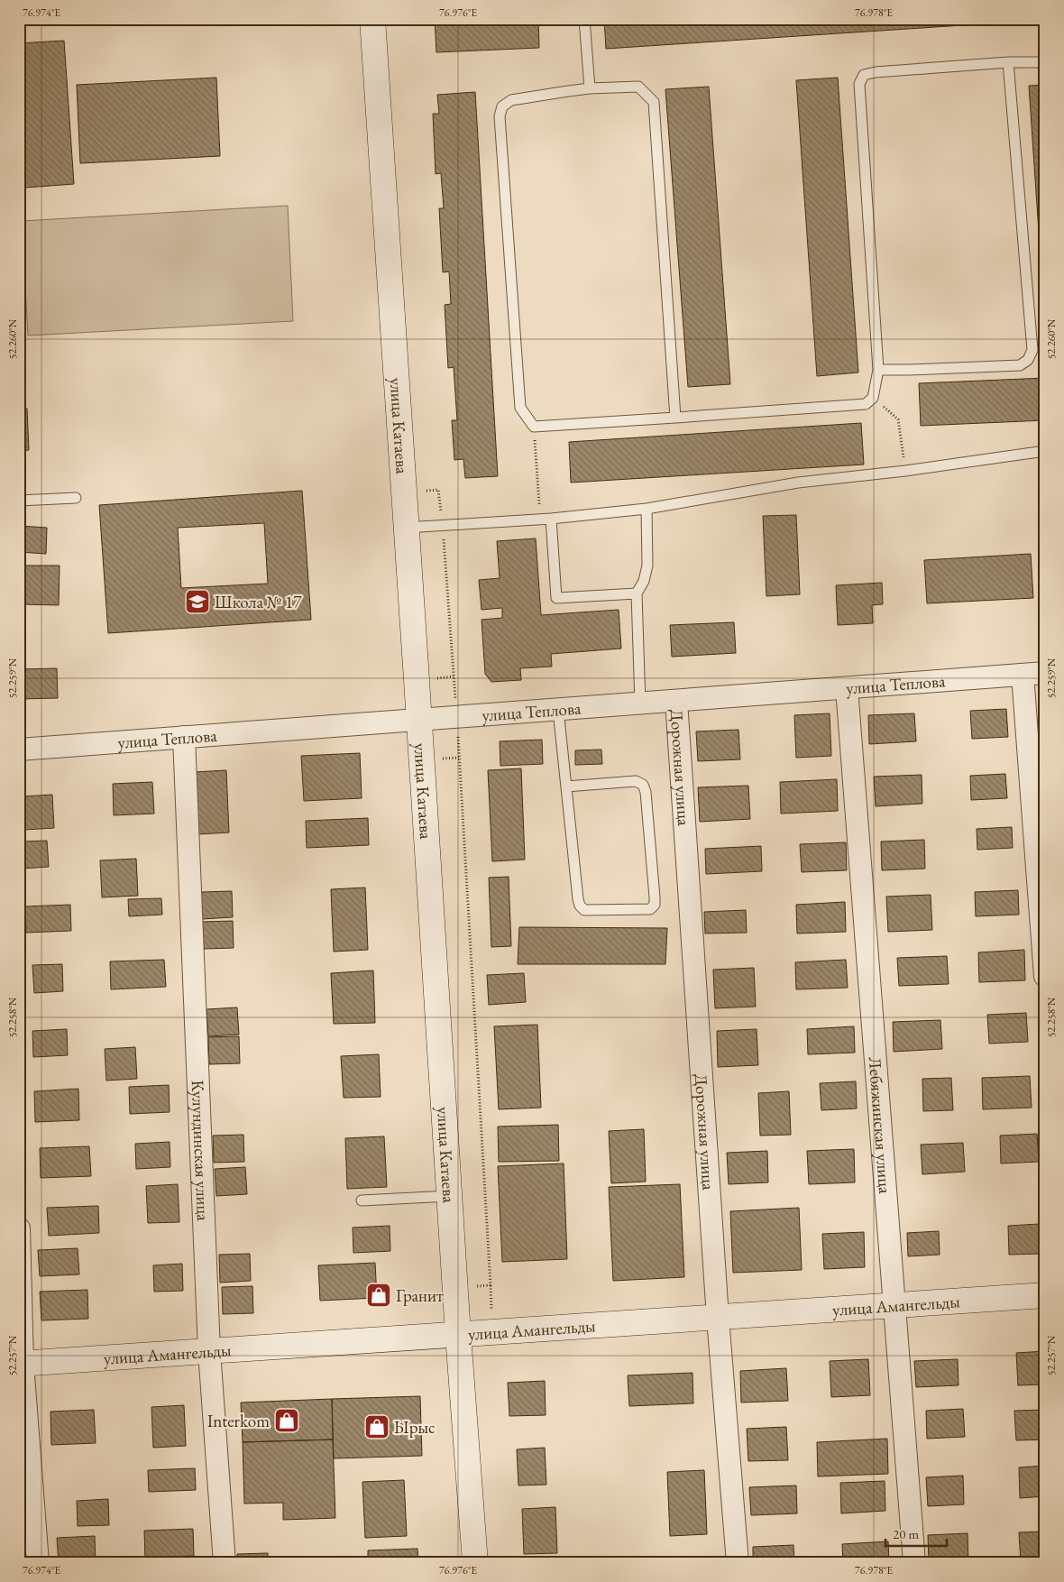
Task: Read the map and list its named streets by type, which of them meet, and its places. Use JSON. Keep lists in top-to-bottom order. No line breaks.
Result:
{"streets":{"street":["улица Катаева","улица Теплова","Дорожная улица","Лебяжинская улица","Кулундинская улица","улица Амангельды"]},"crossings":[["улица Катаева","улица Теплова"],["улица Катаева","улица Амангельды"],["улица Теплова","Дорожная улица"],["улица Теплова","Лебяжинская улица"],["улица Теплова","Кулундинская улица"],["Дорожная улица","улица Амангельды"],["Лебяжинская улица","улица Амангельды"],["Кулундинская улица","улица Амангельды"]],"places":{"school or university":["Школа № 17"],"shop":["Гранит","Interkom","Ырыс"]},"scale_bar":"20 m","coordinates":["76.974°E","76.976°E","76.978°E","52.260°N","52.259°N","52.258°N","52.257°N"]}
